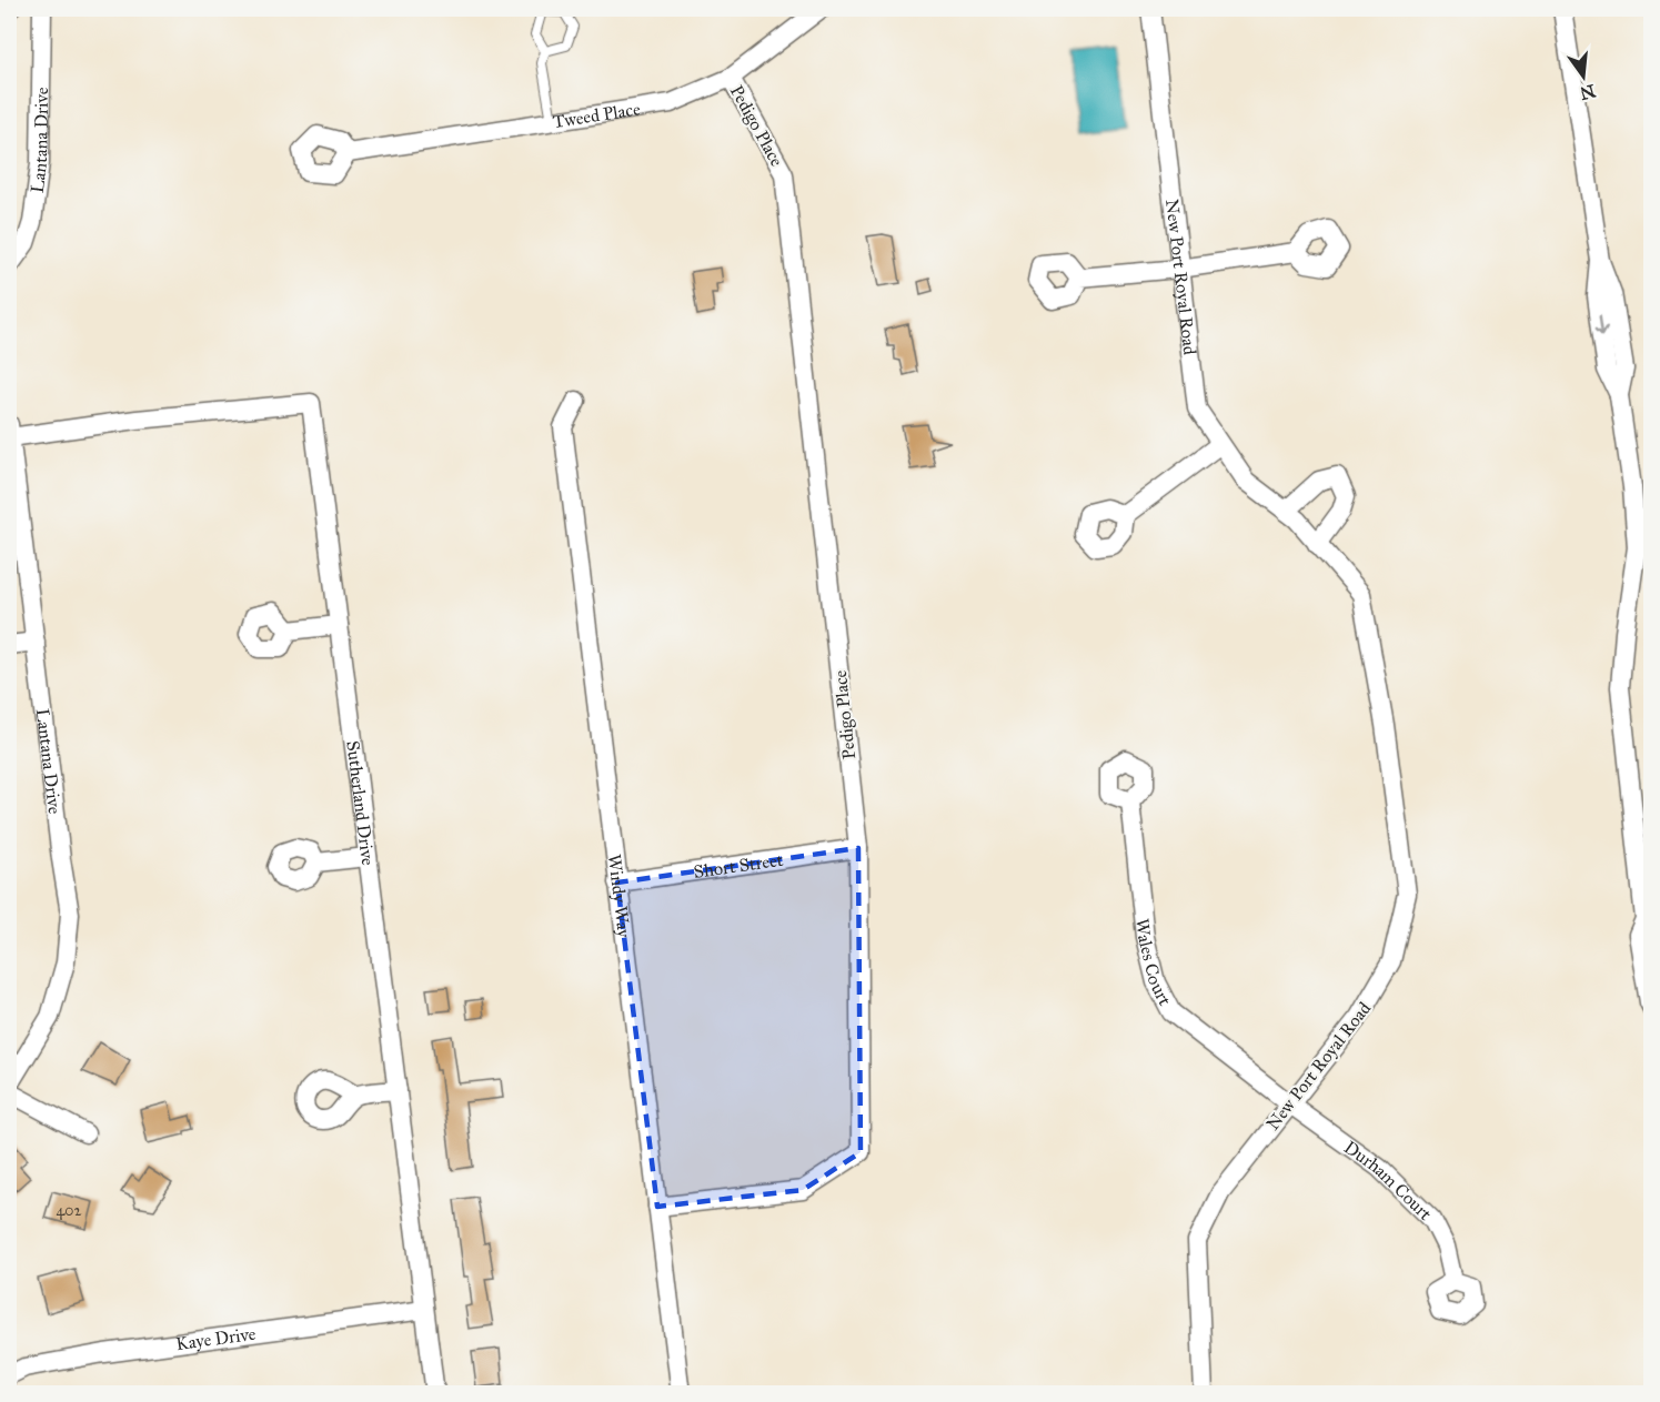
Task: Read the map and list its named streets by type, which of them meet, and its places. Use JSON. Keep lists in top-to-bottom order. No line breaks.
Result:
{"streets":{"street":["Tweed Place","Pedigo Place","Lantana Drive","New Port Royal Road","Sutherland Drive","Short Street","Windy Way","Wales Court","Durham Court","Kaye Drive"]},"crossings":[["Tweed Place","Pedigo Place"],["Pedigo Place","Short Street"],["Pedigo Place","Windy Way"],["Lantana Drive","Sutherland Drive"],["New Port Royal Road","Wales Court"],["New Port Royal Road","Durham Court"],["Sutherland Drive","Kaye Drive"],["Short Street","Windy Way"],["Wales Court","Durham Court"]],"house_numbers":["402"],"north":"bottom"}
